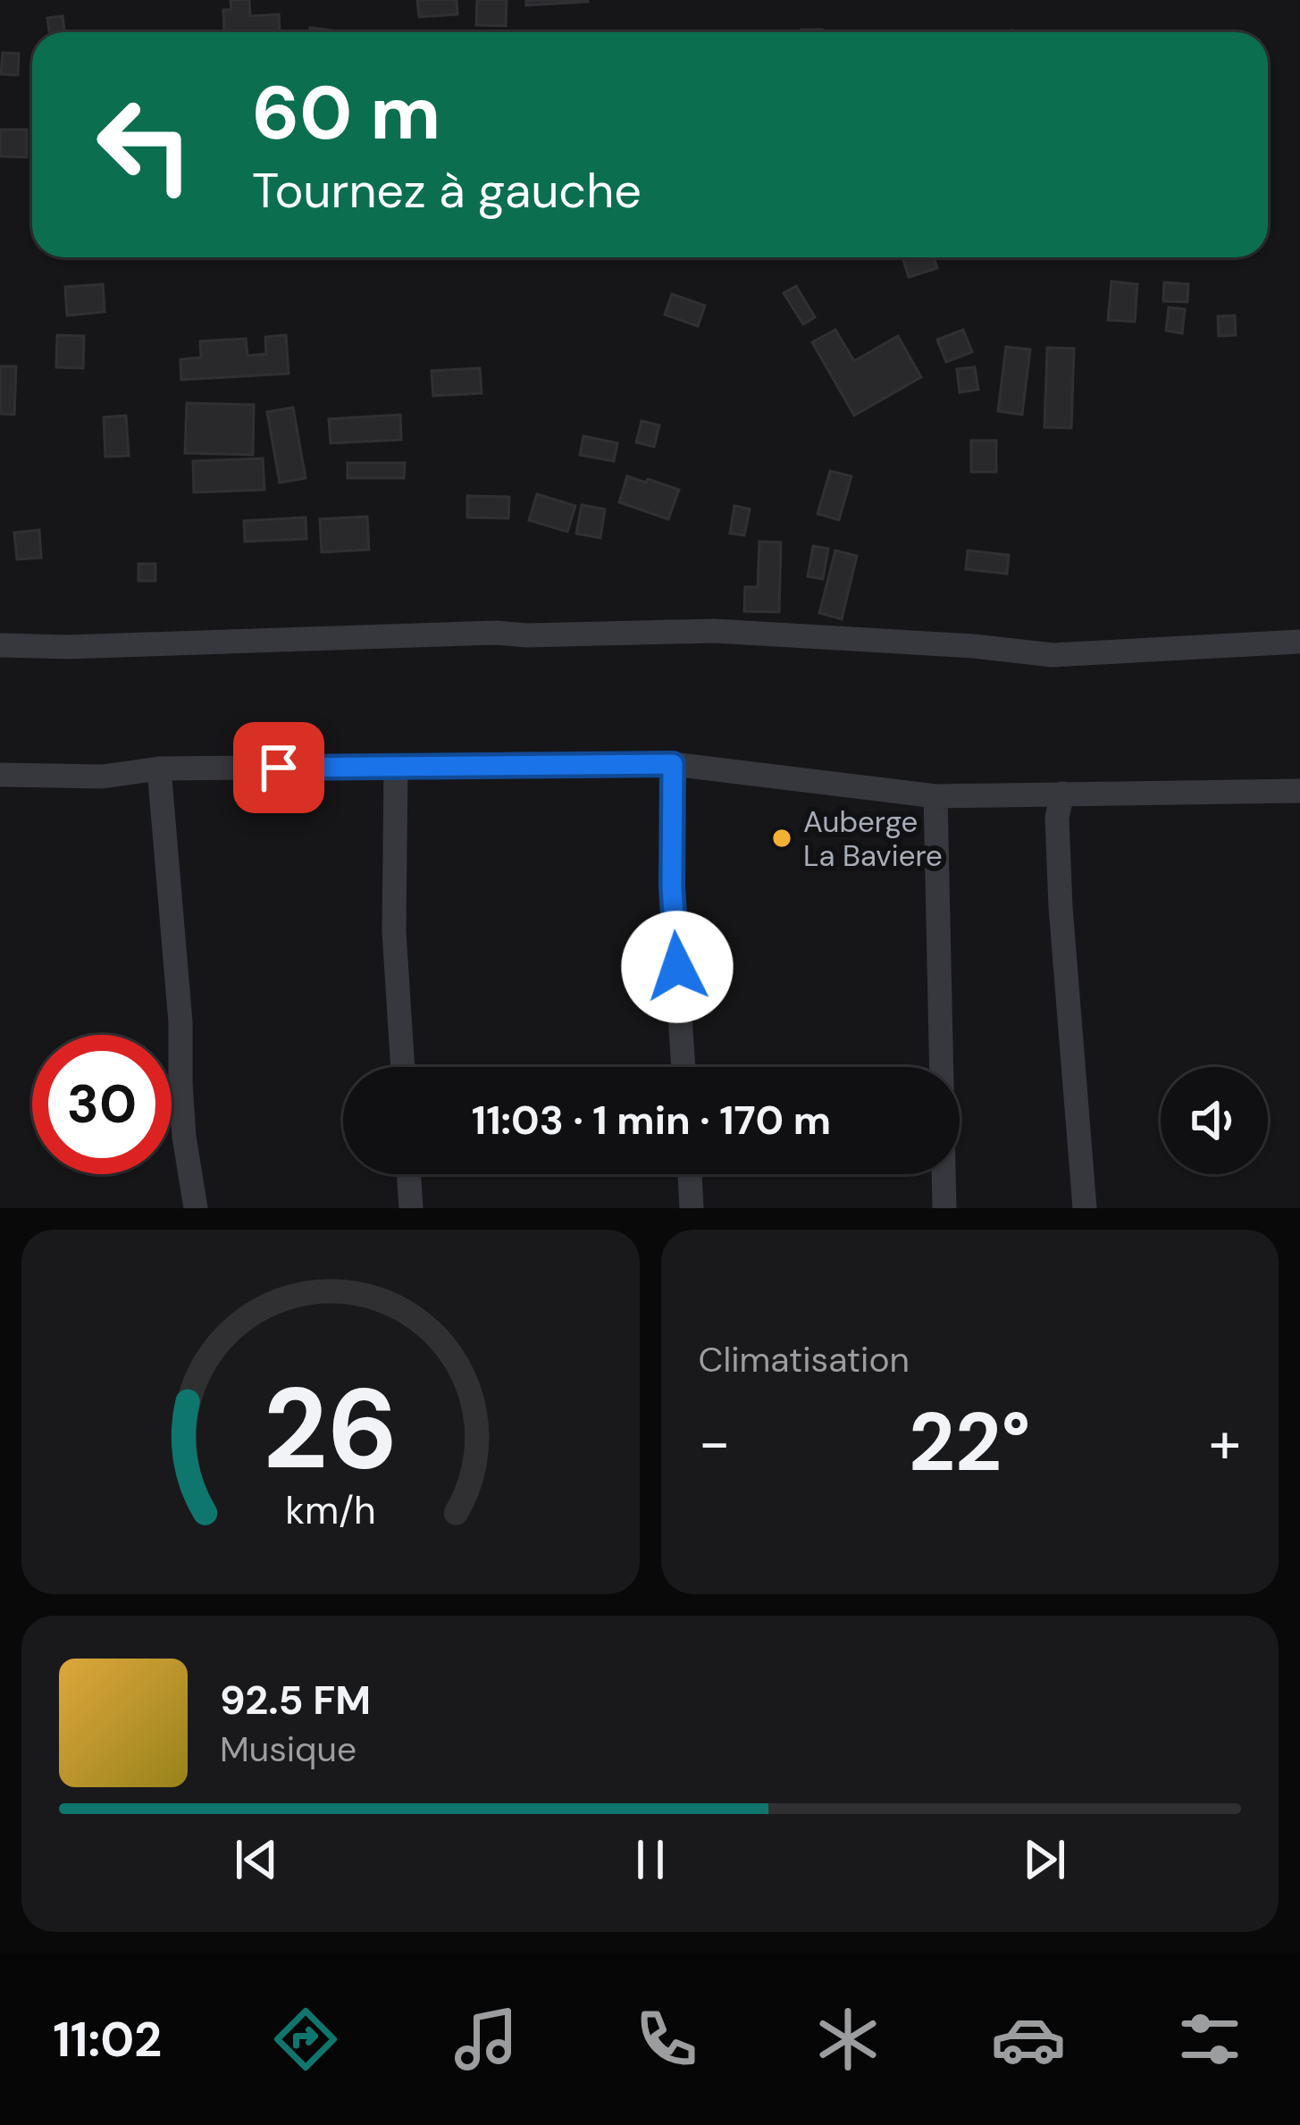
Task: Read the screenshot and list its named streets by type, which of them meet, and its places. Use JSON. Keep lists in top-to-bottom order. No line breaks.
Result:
{"places":["Auberge La Baviere"],"page":{"turn":["60 m","Tournez à gauche"],"limit":"30","trip":"11:03 · 1 min · 170 m","tile":"Climatisation","heat":["−","22°","+"],"song":["92.5 FM","Musique"],"tabs":"11:02","gauge":["26","km/h"]}}
